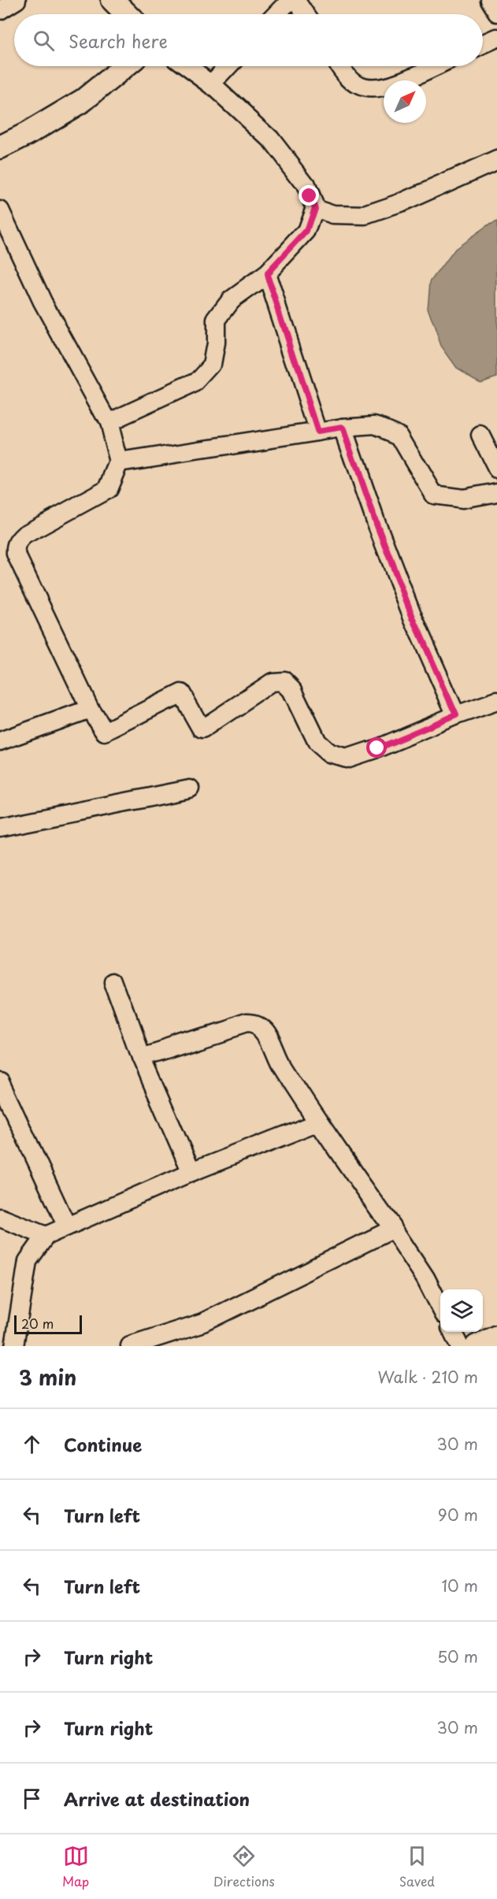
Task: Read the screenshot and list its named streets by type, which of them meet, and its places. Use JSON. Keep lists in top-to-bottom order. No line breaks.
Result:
{"scale_bar":"20 m","north":"top right","page":{"search":"Search here","scale":"20 m","heading":["3 min","Walk · 210 m"],"list":[["Continue","30 m"],["Turn left","90 m"],["Turn left","10 m"],["Turn right","50 m"],["Turn right","30 m"],"Arrive at destination"],"nav":["Map","Directions","Saved"]}}
